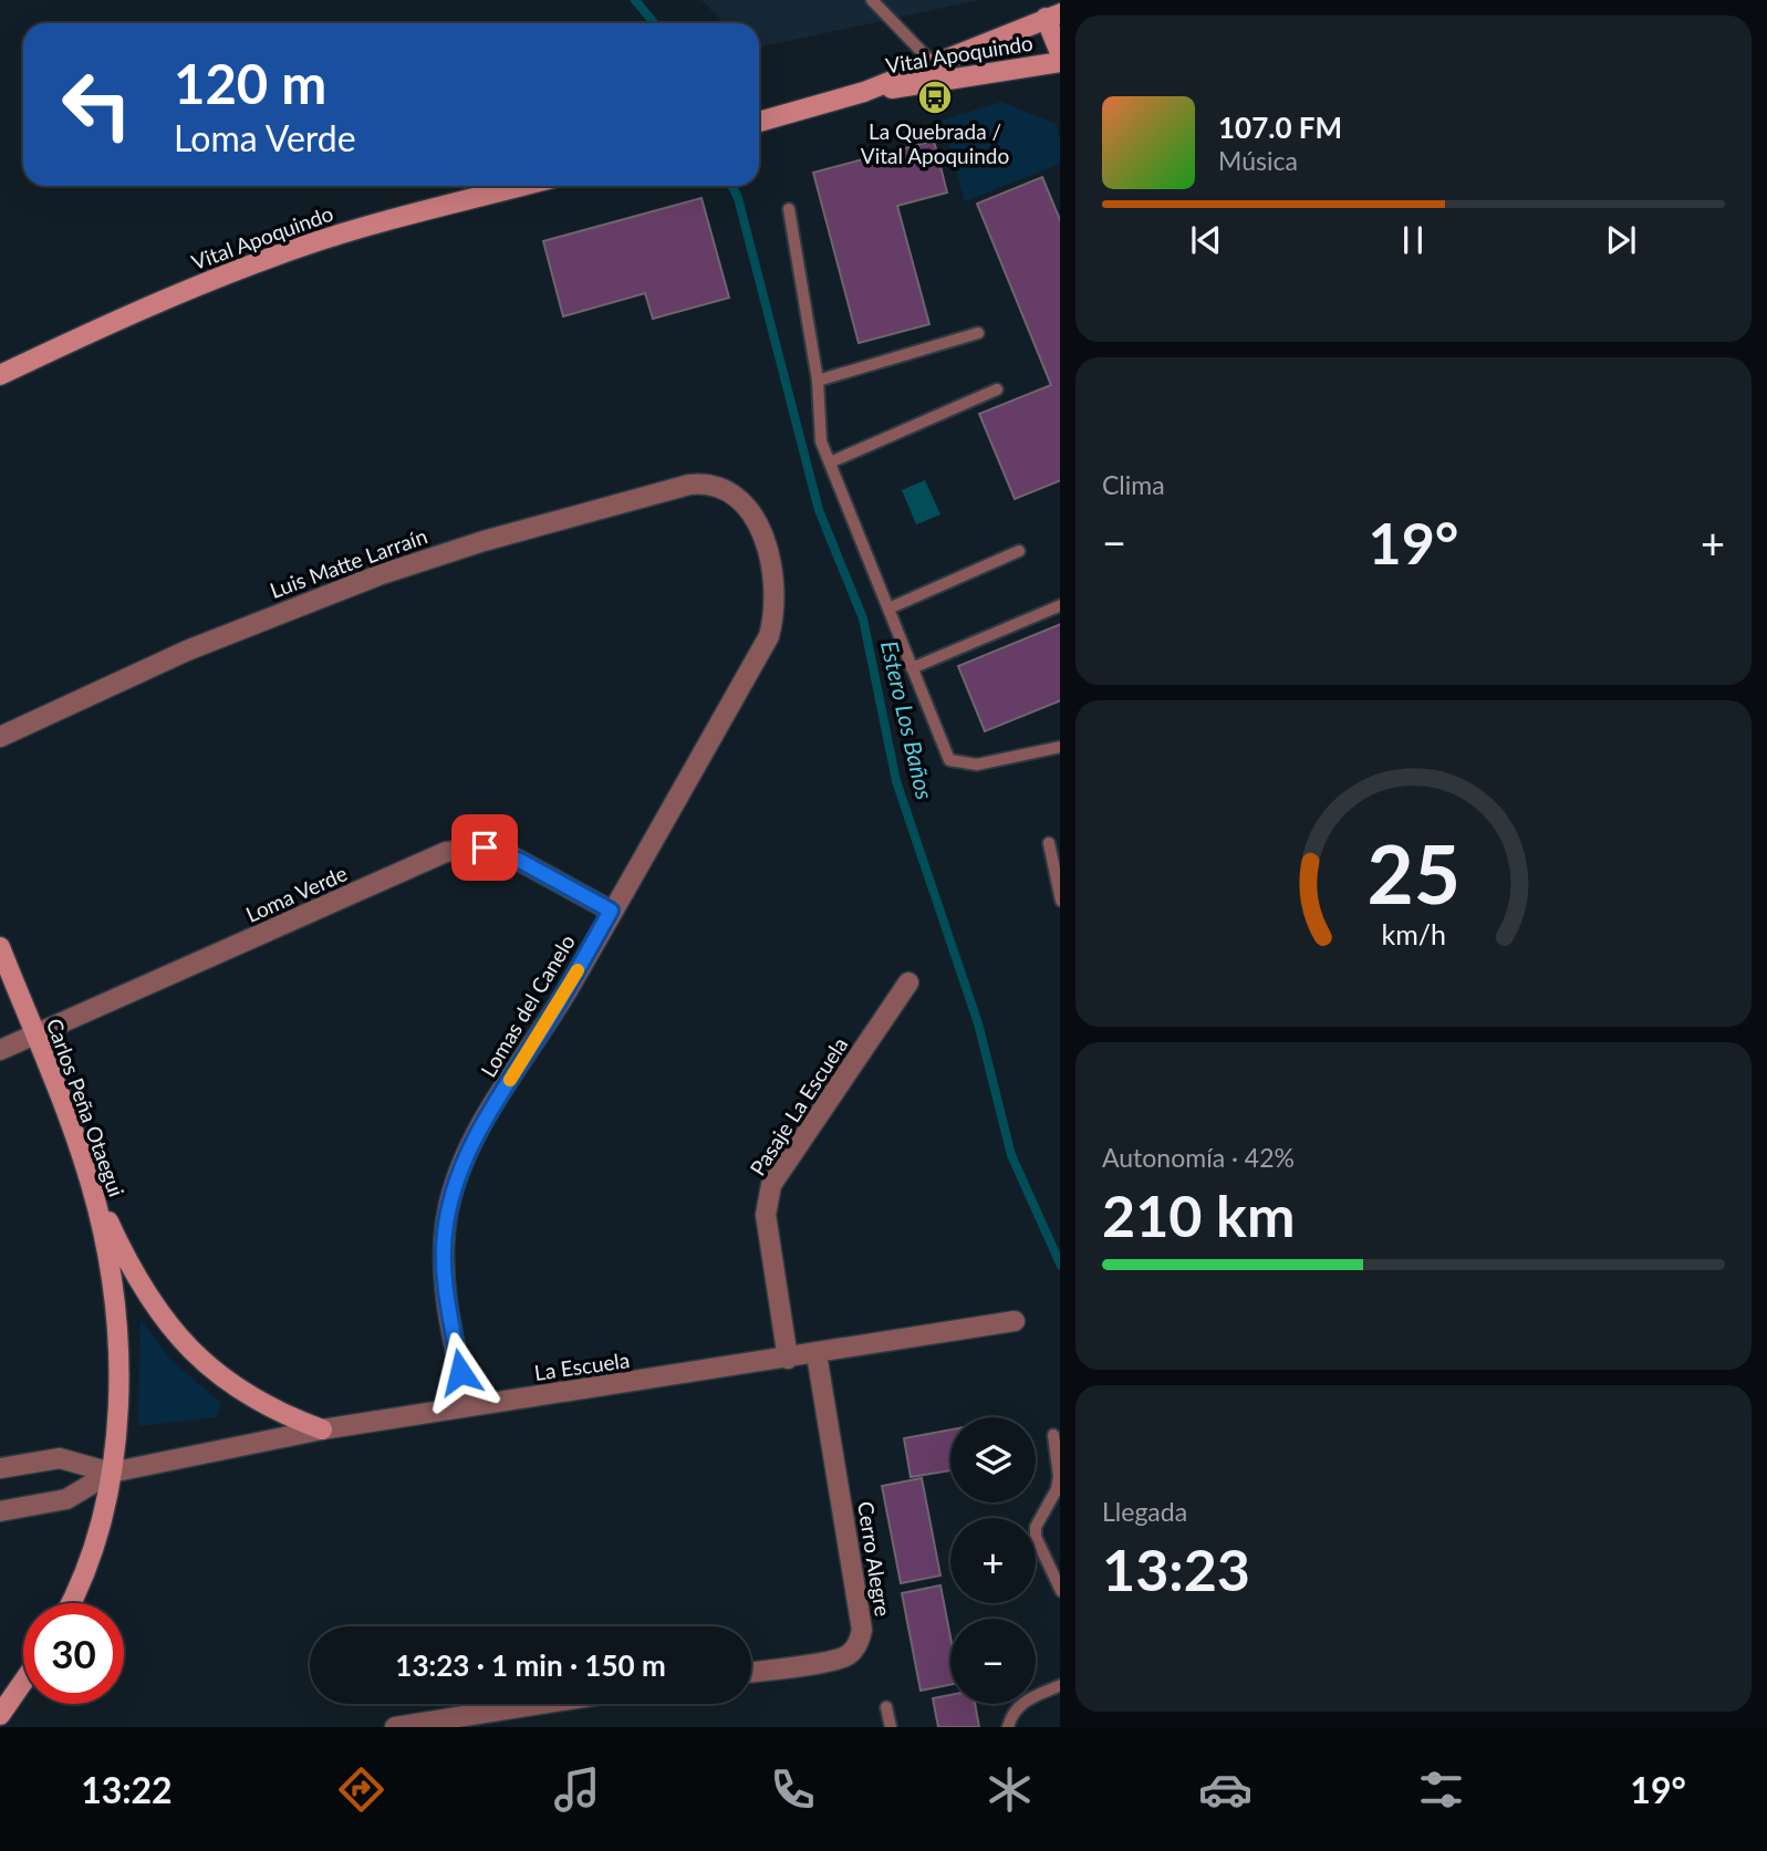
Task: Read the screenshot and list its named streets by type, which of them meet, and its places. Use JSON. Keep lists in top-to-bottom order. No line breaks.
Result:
{"streets":{"street":["Vital Apoquindo","Luis Matte Larraín","Loma Verde","Lomas del Canelo","Pasaje La Escuela","Carlos Peña Otaegui","La Escuela","Cerro Alegre"]},"crossings":[["Luis Matte Larraín","Lomas del Canelo"],["Loma Verde","Lomas del Canelo"],["Loma Verde","Carlos Peña Otaegui"],["Lomas del Canelo","La Escuela"],["Pasaje La Escuela","La Escuela"],["Carlos Peña Otaegui","La Escuela"],["La Escuela","Cerro Alegre"]],"water":["Estero Los Baños"],"places":{"bus stop":["La Quebrada / Vital Apoquindo"]},"page":{"turn":["120 m","Loma Verde"],"song":["107.0 FM","Música"],"tile":["Clima",["Autonomía · 42%","210 km"],["Llegada","13:23"]],"heat":["−","19°","+"],"map_buttons":["+","−"],"limit":"30","trip":"13:23 · 1 min · 150 m","tabs":["13:22","19°"],"gauge":["25","km/h"]}}
